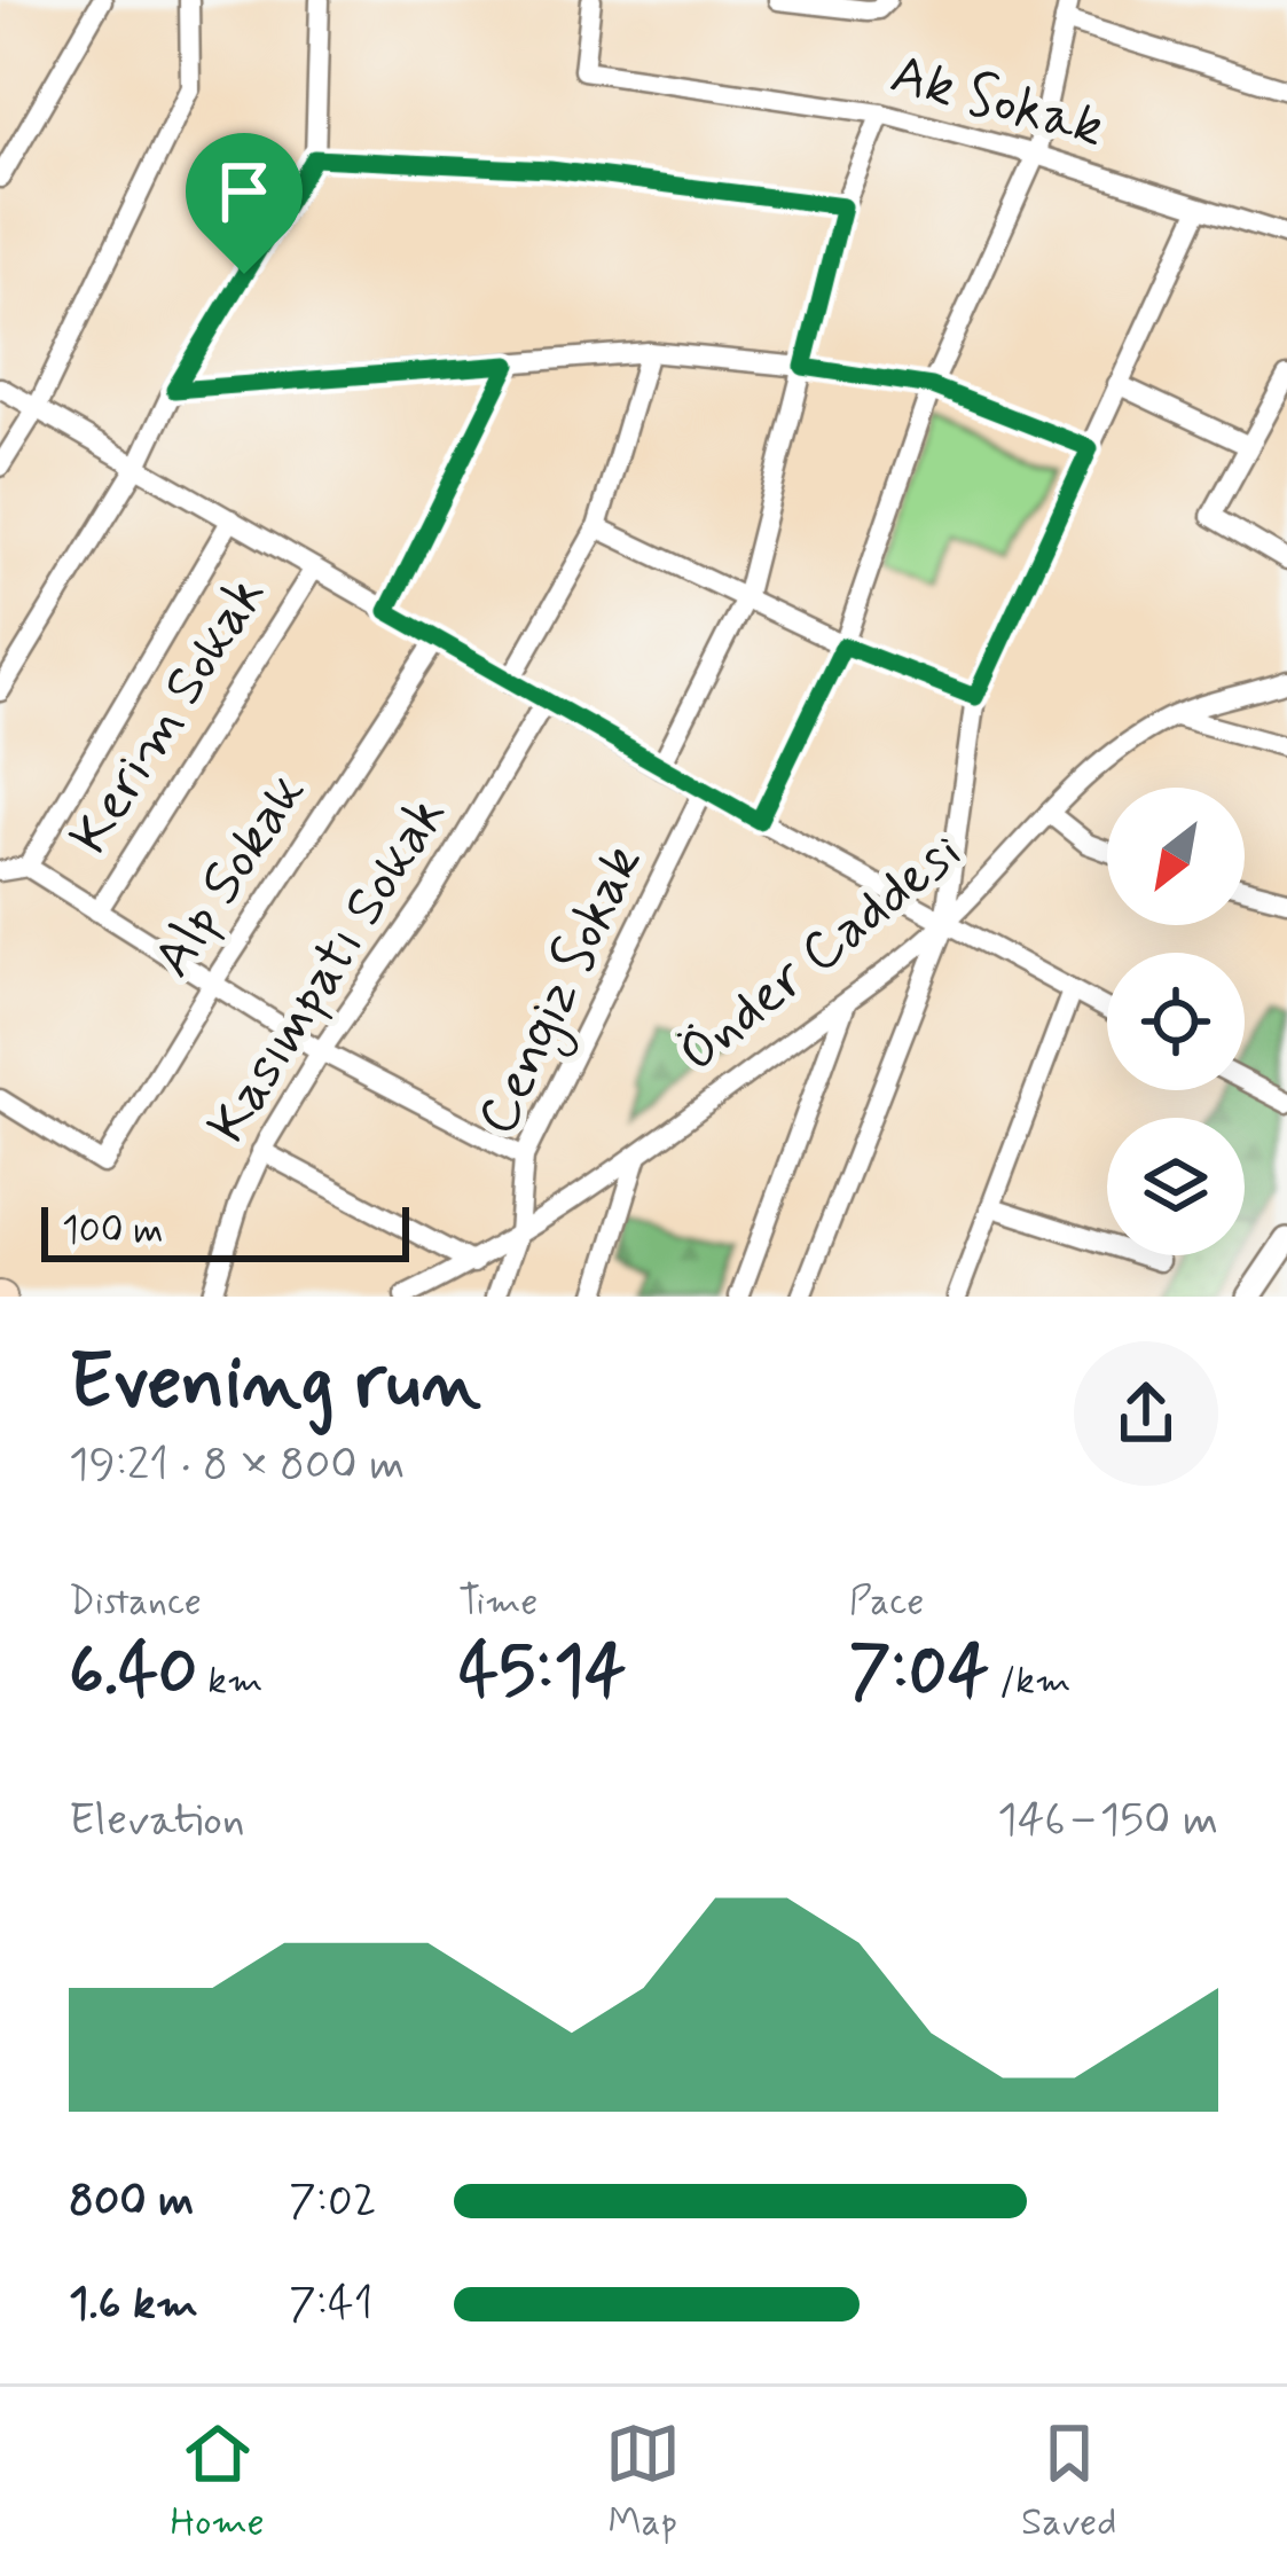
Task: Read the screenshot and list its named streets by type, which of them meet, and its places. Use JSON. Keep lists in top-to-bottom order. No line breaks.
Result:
{"streets":{"street":["Ak Sokak","Kerim Sokak","Alp Sokak","Önder Caddesi","Kasımpatı Sokak","Cengiz Sokak"]},"crossings":[["Önder Caddesi","Cengiz Sokak"]],"scale_bar":"100 m","north":"bottom left","page":{"scale":"100 m","heading":["Evening run","19:21 · 8 × 800 m"],"stats":[["Distance","6.40 km"],["Time","45:14"],["Pace","7:04 /km"]],"chart":["Elevation","146–150 m"],"list":[{"name":"800 m","note":"7:02"},{"name":"1.6 km","note":"7:41"}],"tabs":["Home","Map","Saved"]}}
